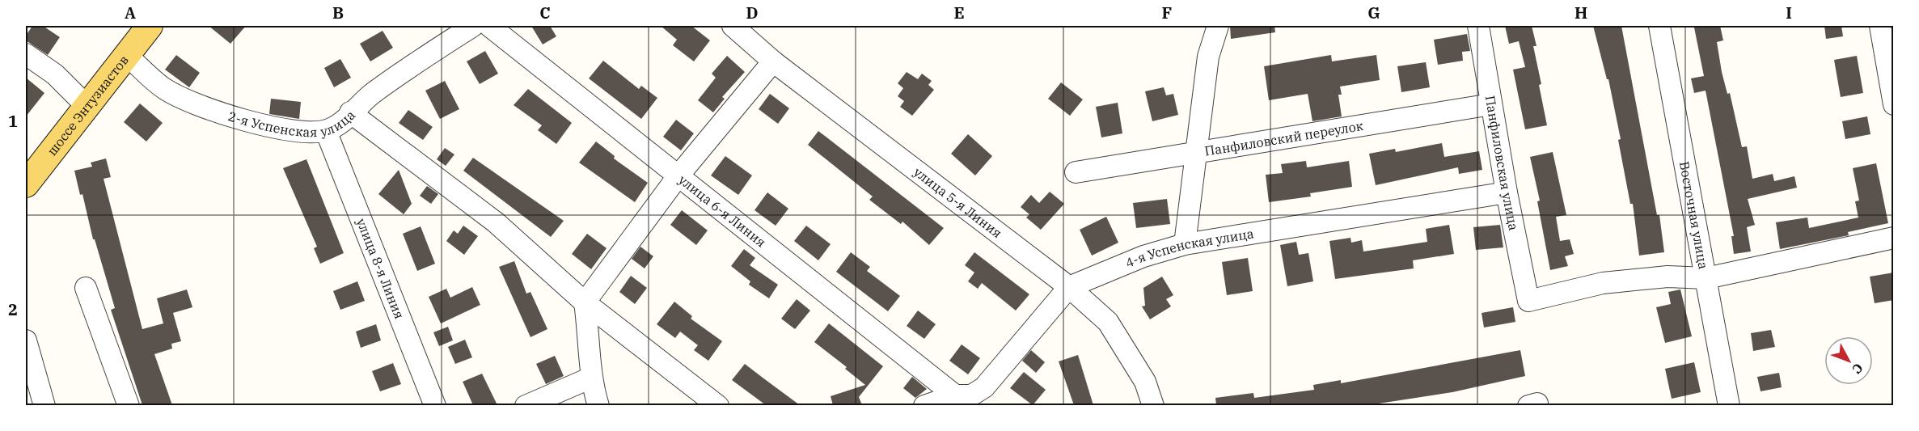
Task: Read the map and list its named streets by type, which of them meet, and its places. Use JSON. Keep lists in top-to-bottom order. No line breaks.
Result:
{"streets":{"main road":["шоссе Энтузиастов"],"street":["2-я Успенская улица","Панфиловский переулок","Панфиловская улица","улица 5-я Линия","улица 6-я Линия","Восточная улица","4-я Успенская улица","улица 8-я Линия"]},"crossings":[["шоссе Энтузиастов","2-я Успенская улица"],["2-я Успенская улица","улица 8-я Линия"],["Панфиловский переулок","Панфиловская улица"],["Панфиловская улица","Восточная улица"],["Панфиловская улица","4-я Успенская улица"],["улица 5-я Линия","4-я Успенская улица"],["улица 6-я Линия","4-я Успенская улица"]],"north":"bottom right","grid":{"columns":["A","B","C","D","E","F","G","H","I"],"rows":["1","2"]}}
